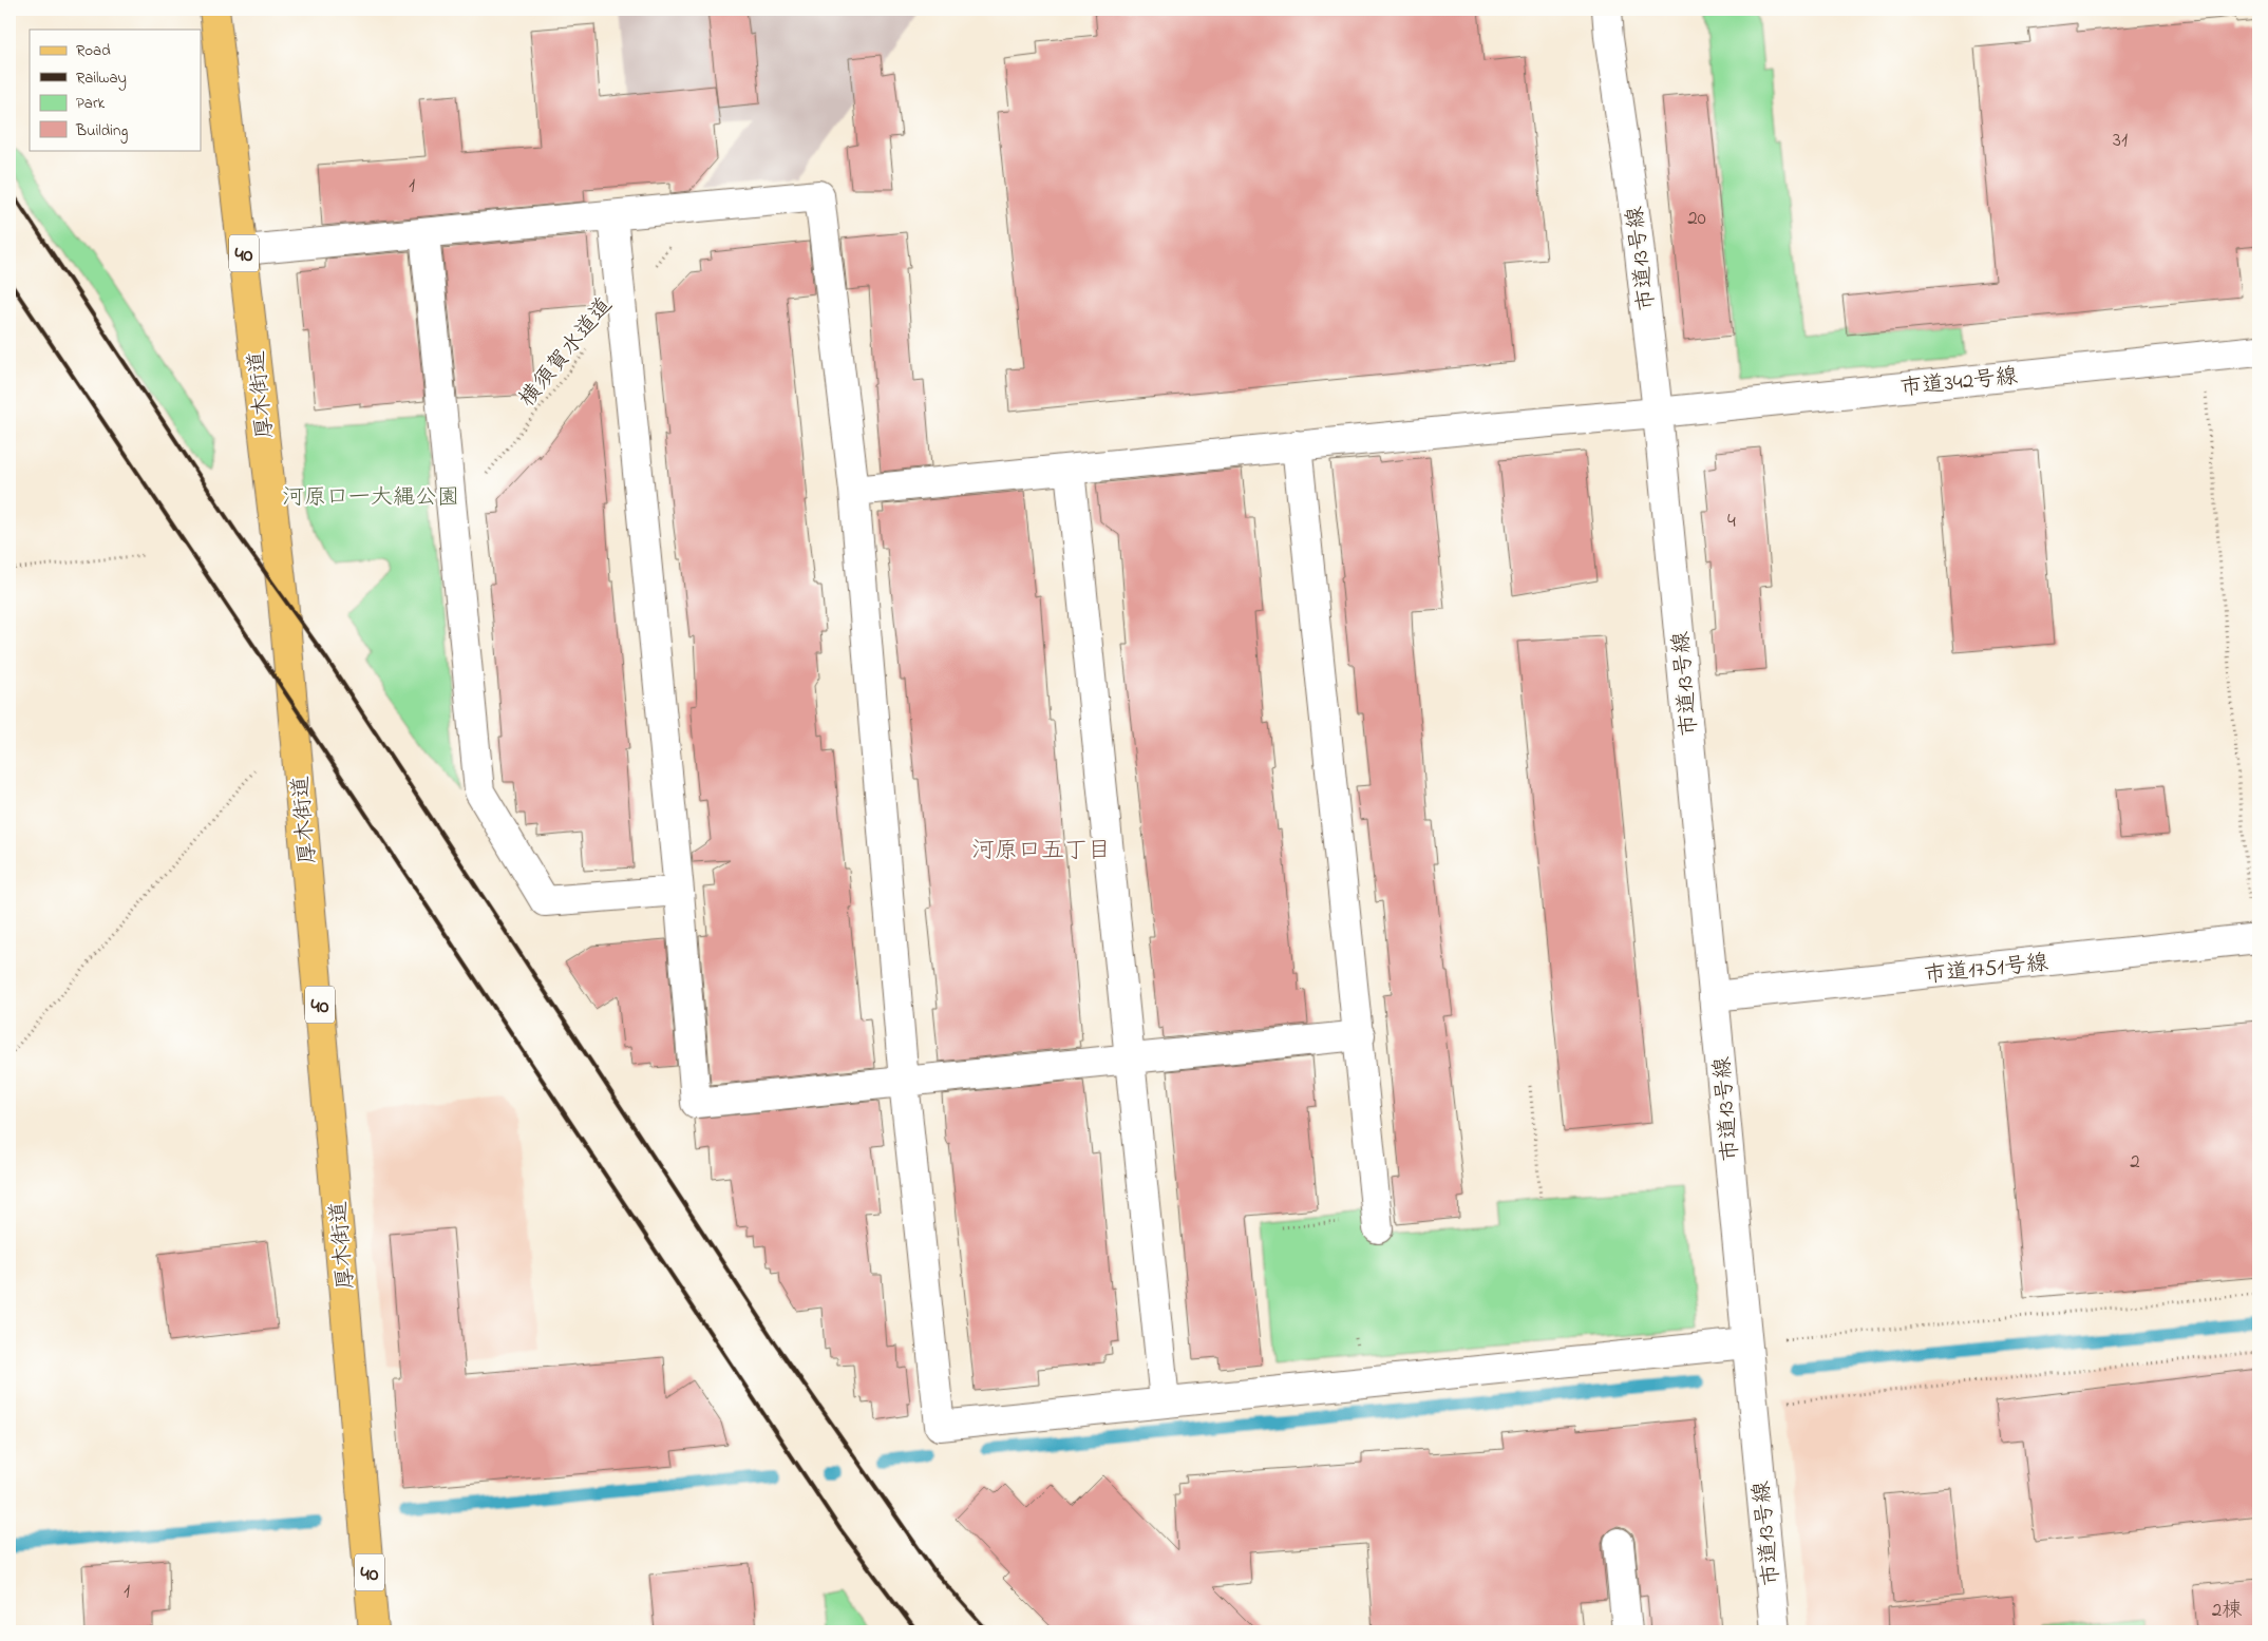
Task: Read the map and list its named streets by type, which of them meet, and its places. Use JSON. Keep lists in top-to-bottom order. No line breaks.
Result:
{"streets":{"main road":["40","厚木街道"],"street":["市道13号線","市道342号線","市道1751号線"],"path":["横須賀水道道"]},"crossings":[["市道13号線","市道342号線"],["市道13号線","市道1751号線"]],"districts":["河原口五丁目"],"parks":["河原口一大縄公園"],"house_numbers":["31","1","20","4","2","1","2棟"],"legend":["Road","Railway","Park","Building"]}
